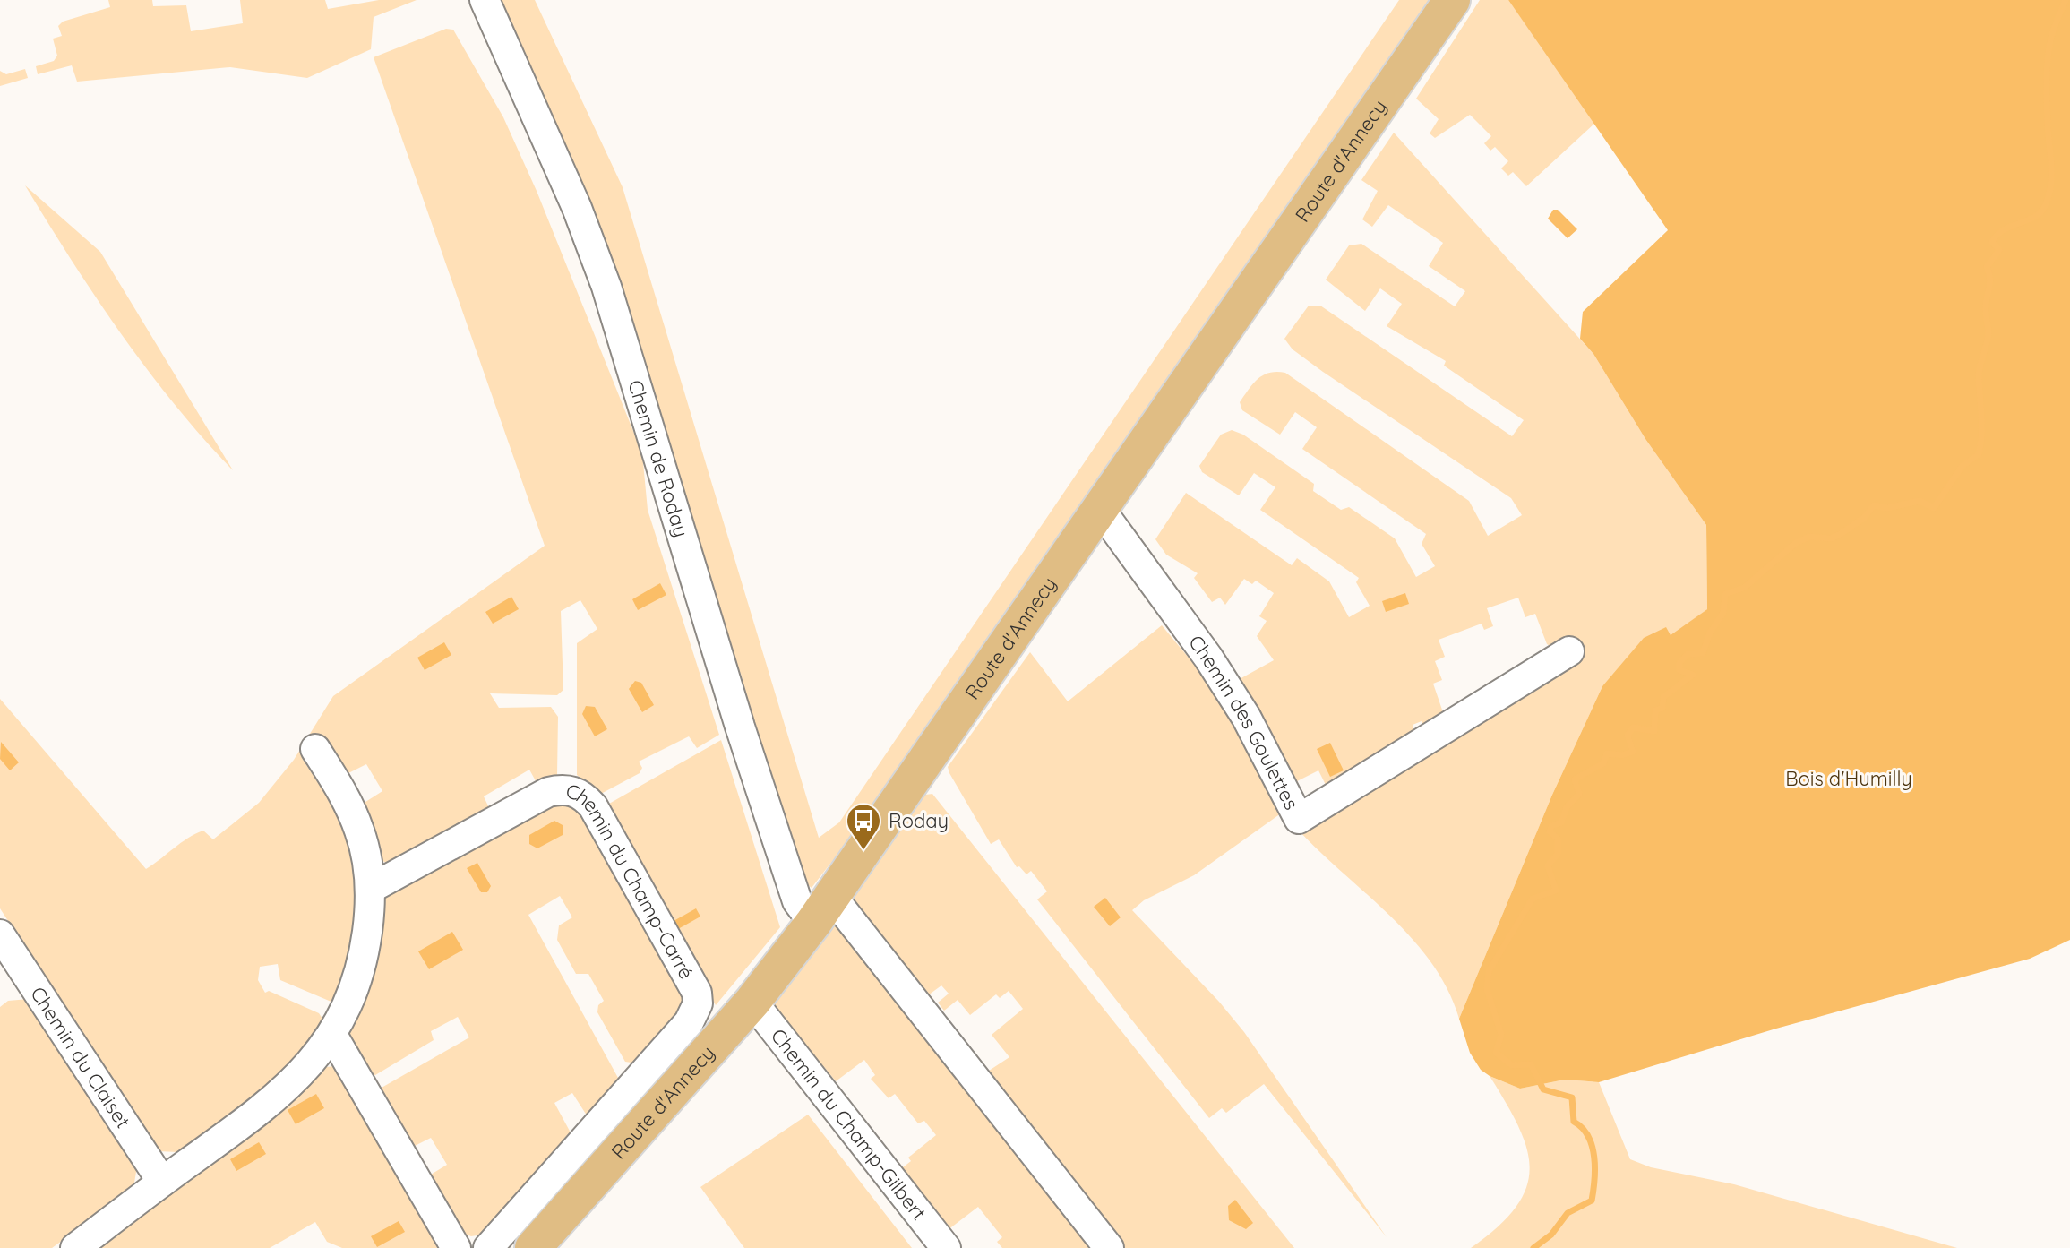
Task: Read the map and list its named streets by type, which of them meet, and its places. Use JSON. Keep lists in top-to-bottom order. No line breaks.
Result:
{"streets":{"main road":["Route d'Annecy"],"street":["Chemin de Roday","Chemin des Goulettes","Chemin du Champ-Carré","Chemin du Claiset","Chemin du Champ-Gilbert"]},"crossings":[["Route d'Annecy","Chemin de Roday"],["Route d'Annecy","Chemin des Goulettes"],["Route d'Annecy","Chemin du Champ-Gilbert"]],"parks":["Bois d'Humilly"],"places":{"bus stop":["Roday"]}}
